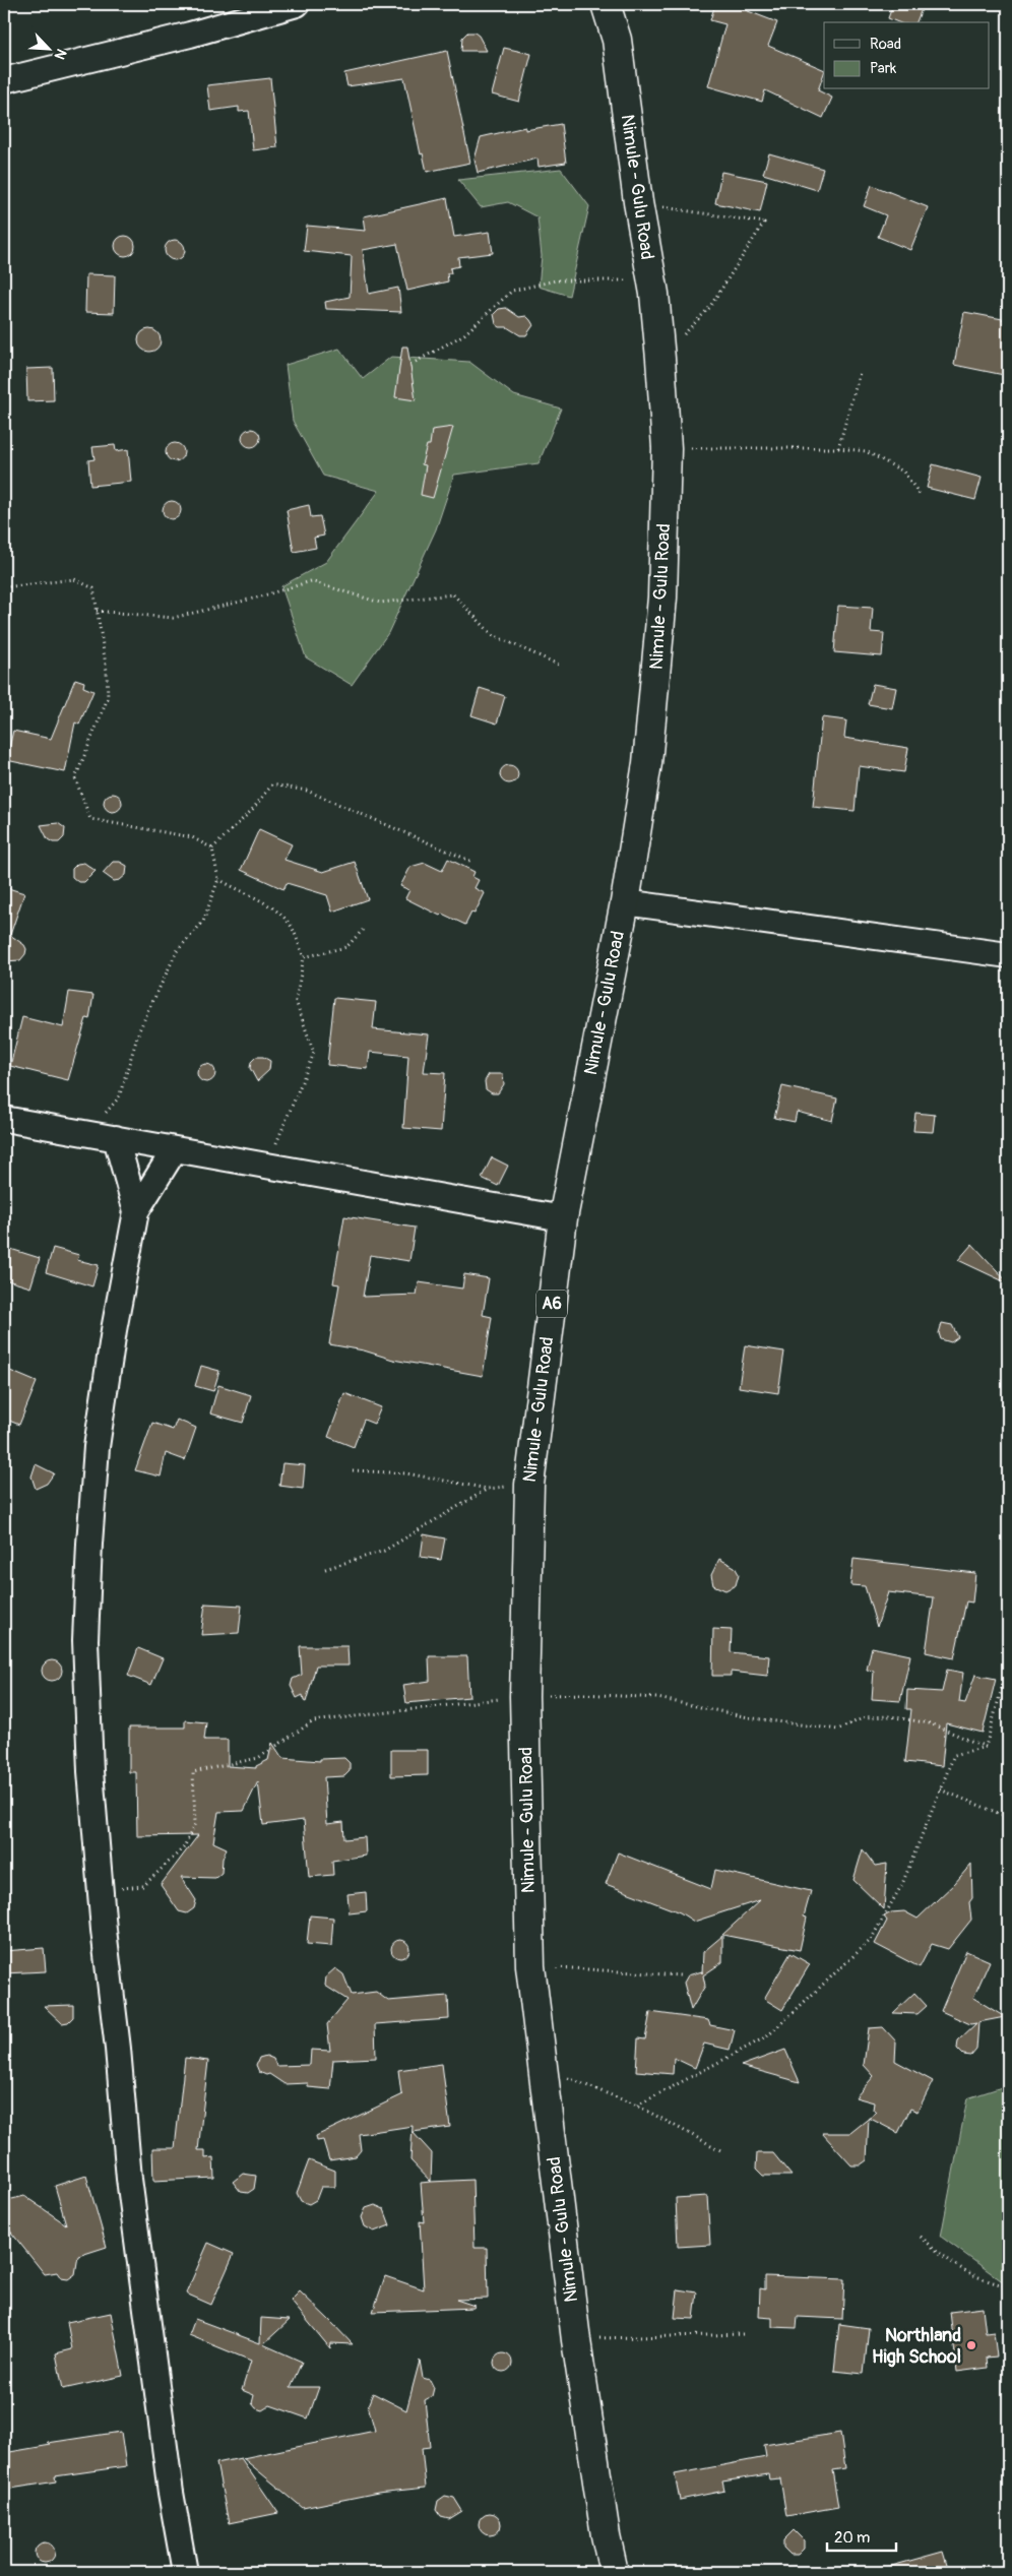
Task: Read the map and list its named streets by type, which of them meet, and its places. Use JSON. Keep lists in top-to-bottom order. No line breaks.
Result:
{"streets":{"main road":["Nimule - Gulu Road","A6"]},"places":["Northland High School"],"legend":["Road","Park"],"scale_bar":"20 m","north":"bottom right"}
